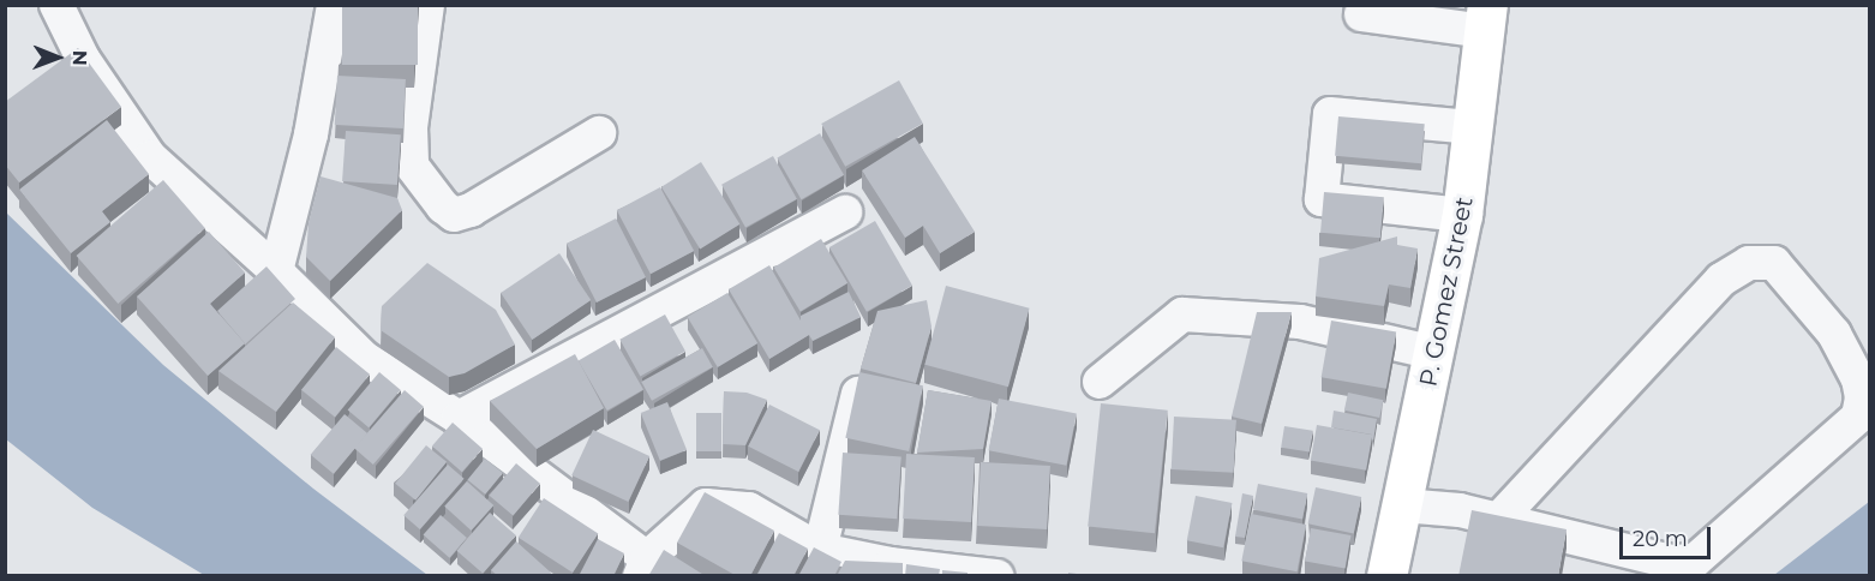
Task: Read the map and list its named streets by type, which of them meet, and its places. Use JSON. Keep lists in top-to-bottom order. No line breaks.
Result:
{"streets":{"main road":["P. Gomez Street"]},"scale_bar":"20 m","north":"right"}
